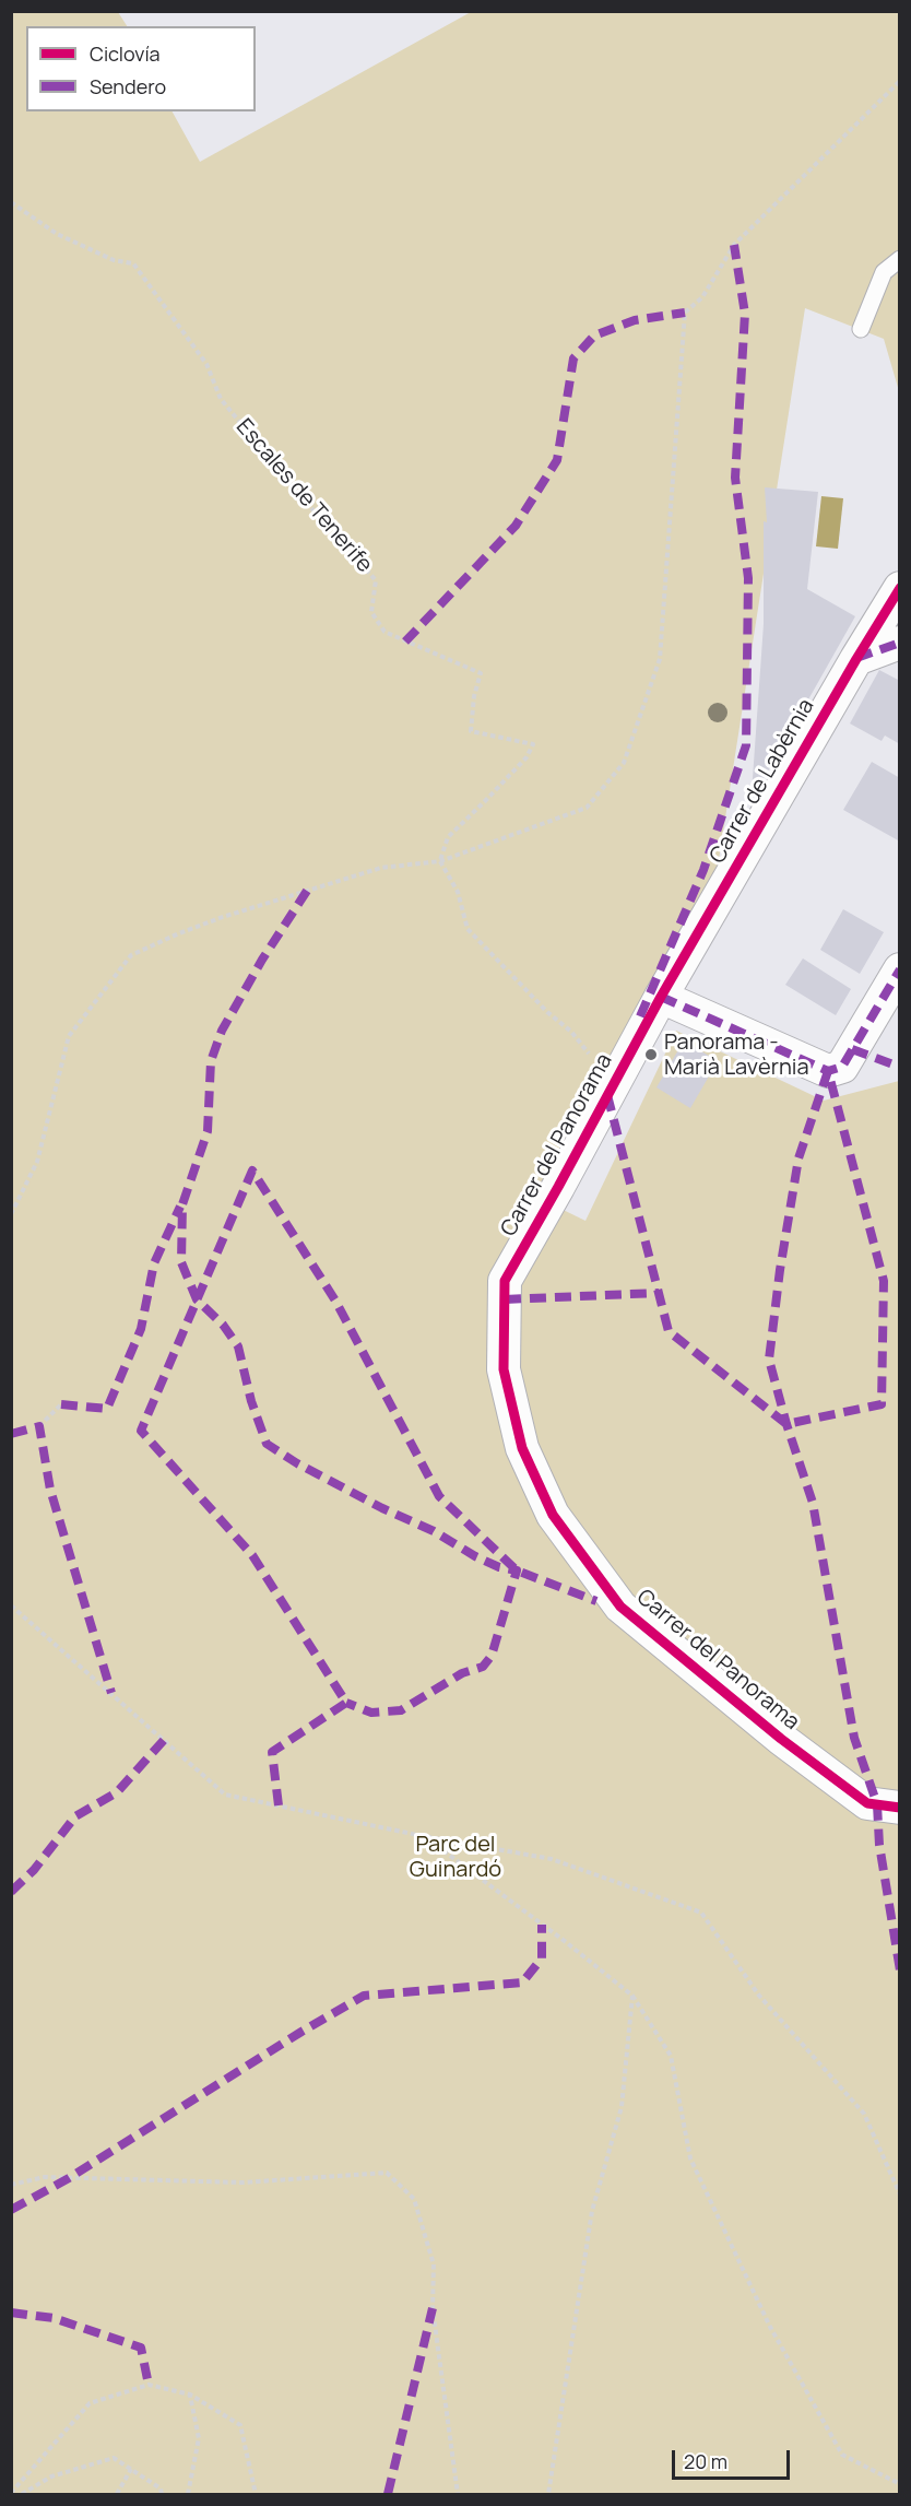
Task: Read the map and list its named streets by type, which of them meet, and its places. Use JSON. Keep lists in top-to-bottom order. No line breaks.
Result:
{"streets":{"street":["Carrer de Labèrnia","Carrer del Panorama"],"path":["Escales de Tenerife"]},"crossings":[["Carrer de Labèrnia","Carrer del Panorama"]],"parks":["Parc del Guinardó"],"places":["Panorama - Marià Lavèrnia"],"legend":["Ciclovía","Sendero"],"scale_bar":"20 m"}
